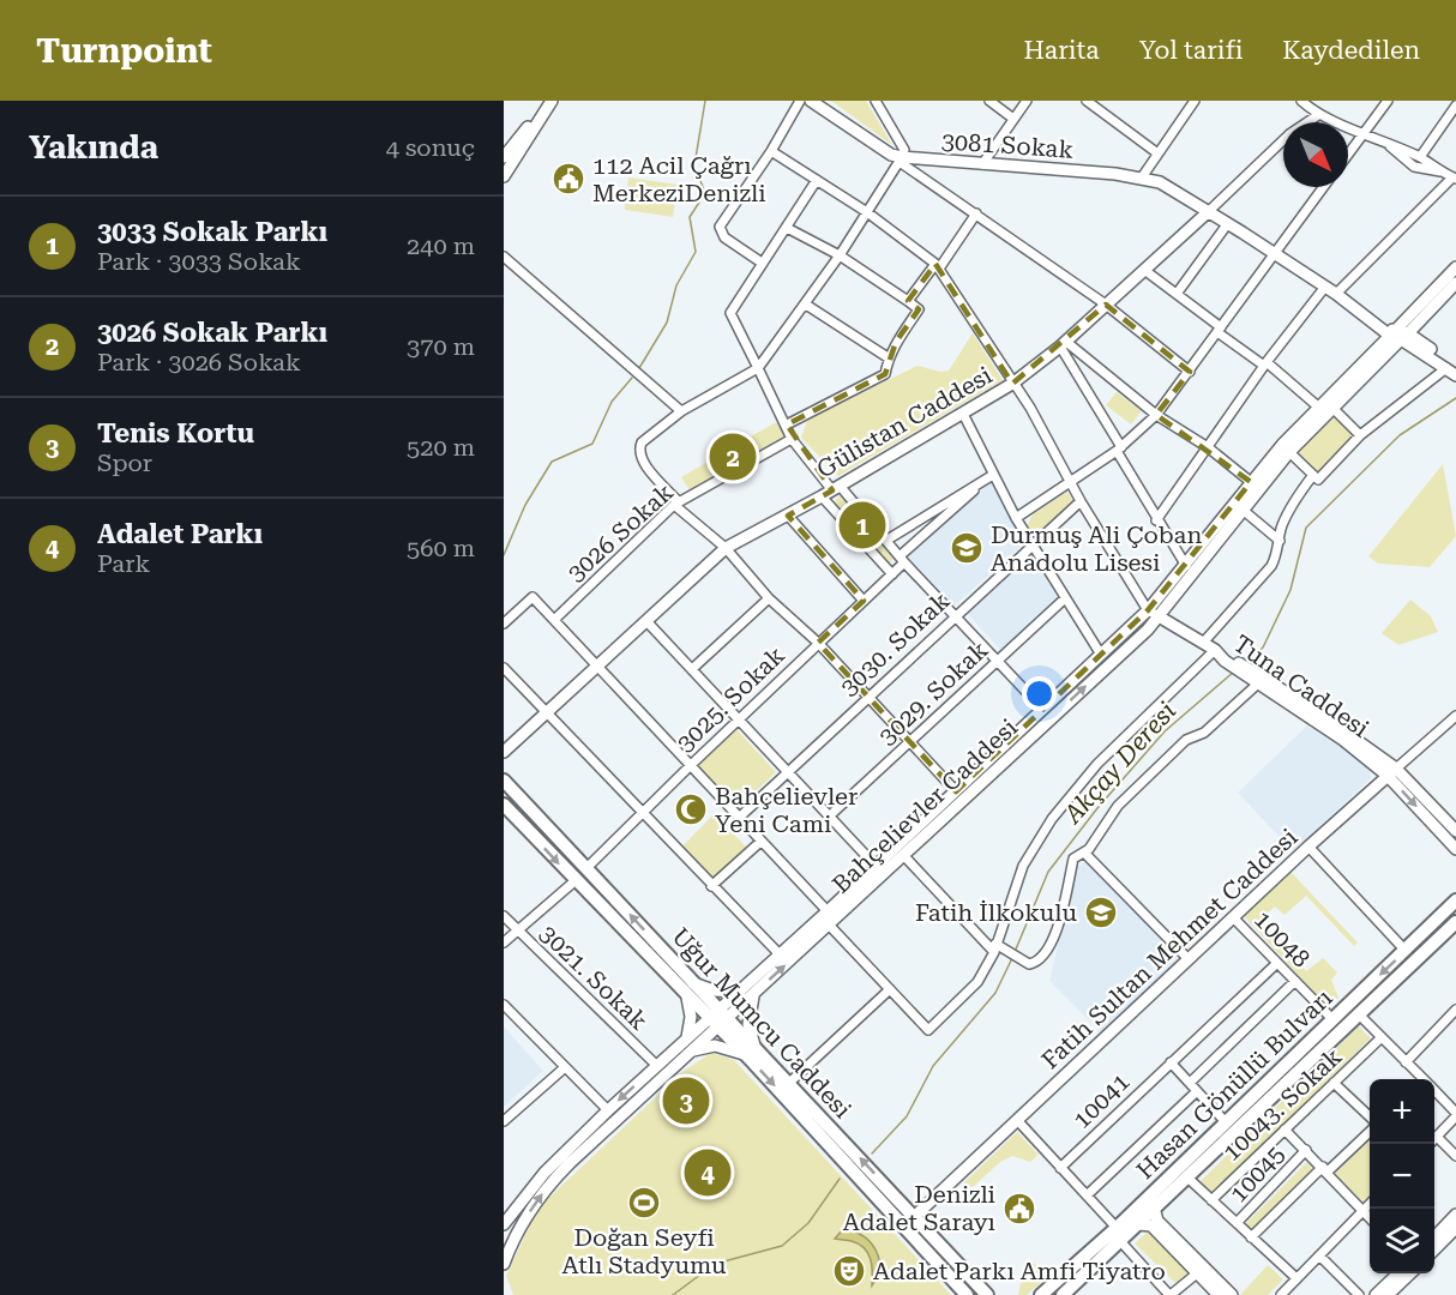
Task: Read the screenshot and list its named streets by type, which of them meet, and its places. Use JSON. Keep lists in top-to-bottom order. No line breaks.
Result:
{"streets":{"main road":["Uğur Mumcu Caddesi","Hasan Gönüllü Bulvarı"],"street":["3081 Sokak","Gülistan Caddesi","3026 Sokak","3030. Sokak","Tuna Caddesi","3029. Sokak","3025. Sokak","Bahçelievler Caddesi","10048","Fatih Sultan Mehmet Caddesi","3021. Sokak","10041","10043. Sokak","10045"]},"crossings":[["3081 Sokak","Gülistan Caddesi"],["3081 Sokak","Bahçelievler Caddesi"],["Tuna Caddesi","Fatih Sultan Mehmet Caddesi"],["3025. Sokak","Uğur Mumcu Caddesi"],["Bahçelievler Caddesi","3021. Sokak"],["Bahçelievler Caddesi","Uğur Mumcu Caddesi"],["10048","Fatih Sultan Mehmet Caddesi"],["10048","Hasan Gönüllü Bulvarı"],["10048","10041"],["Fatih Sultan Mehmet Caddesi","Uğur Mumcu Caddesi"]],"water":["Akçay Deresi"],"places":{"public building":["112 Acil Çağrı MerkeziDenizli","Denizli Adalet Sarayı"],"school or university":["Durmuş Ali Çoban Anadolu Lisesi","Fatih İlkokulu"],"mosque":["Bahçelievler Yeni Cami"],"sports":["Doğan Seyfi Atlı Stadyumu"],"theatre":["Adalet Parkı Amfi Tiyatro"]},"north":"bottom right","page":{"header":"Turnpoint","nav":["Harita","Yol tarifi","Kaydedilen"],"heading":["Yakında","4 sonuç"],"list":[{"mark":"1","name":"3033 Sokak Parkı","note":"Park · 3033 Sokak","value":"240 m"},{"mark":"2","name":"3026 Sokak Parkı","note":"Park · 3026 Sokak","value":"370 m"},{"mark":"3","name":"Tenis Kortu","note":"Spor","value":"520 m"},{"mark":"4","name":"Adalet Parkı","note":"Park","value":"560 m"}],"pins":["2","1","3","4"],"map_buttons":["+","−"]}}
